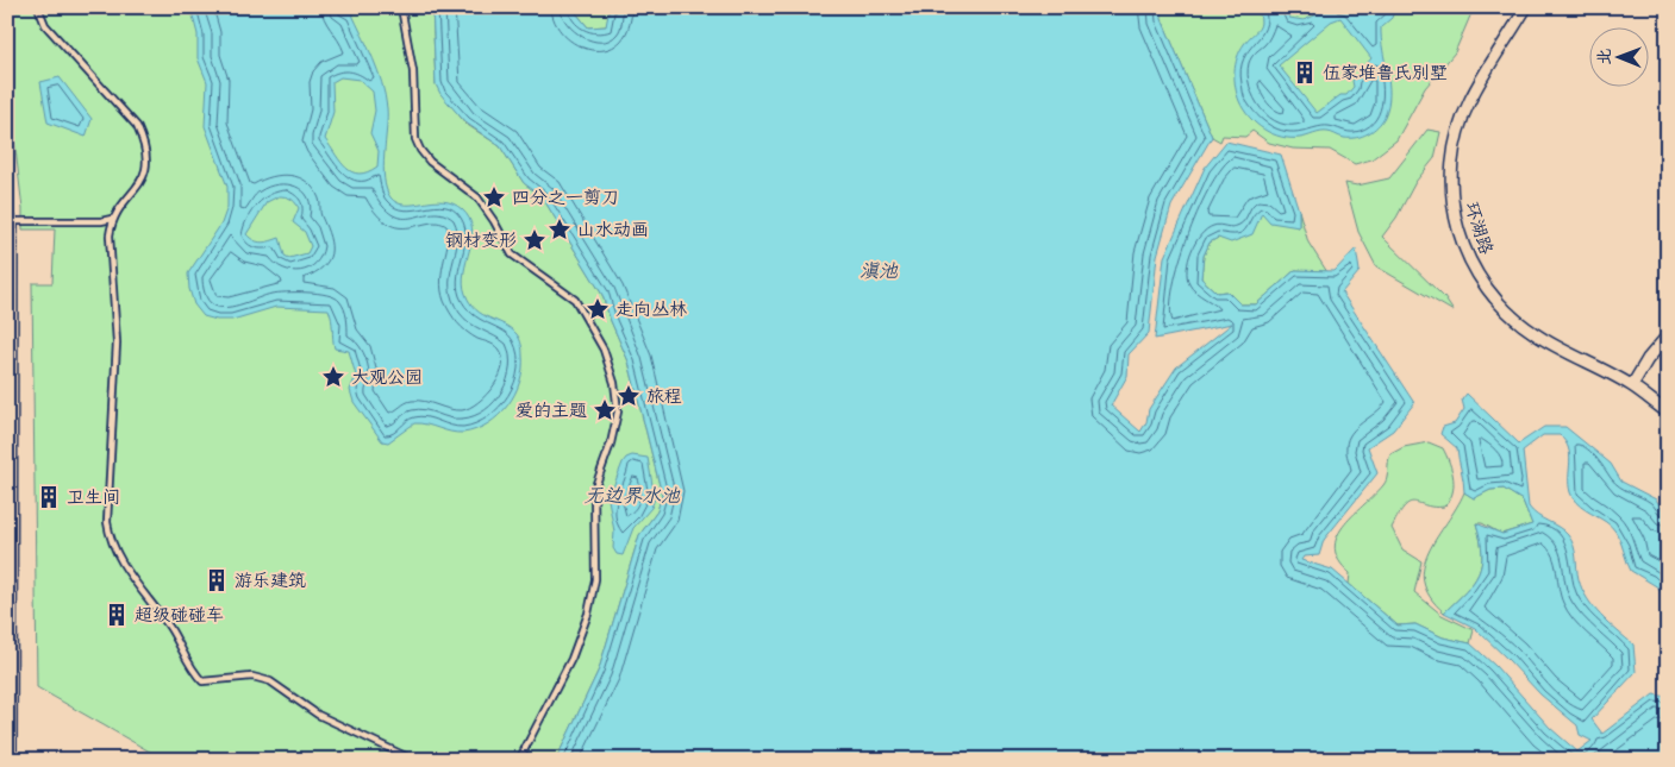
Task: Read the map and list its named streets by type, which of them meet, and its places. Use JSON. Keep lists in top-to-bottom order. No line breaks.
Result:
{"streets":{"street":["环湖路"]},"water":["滇池","无边界水池"],"places":{"building":["伍家堆鲁氏别墅","卫生间","游乐建筑","超级碰碰车"],"place":["四分之一剪刀","山水动画","钢材变形","走向丛林","大观公园","旅程","爱的主题"]},"north":"left"}
